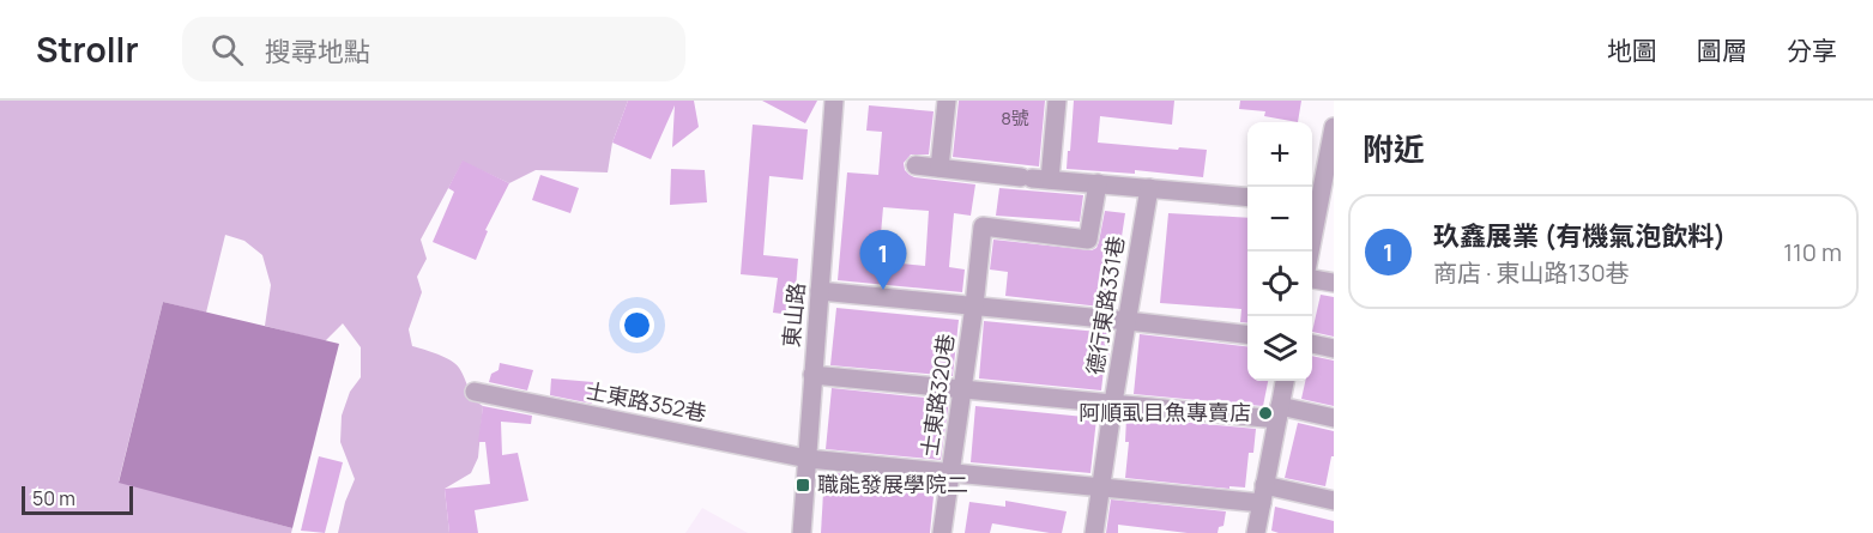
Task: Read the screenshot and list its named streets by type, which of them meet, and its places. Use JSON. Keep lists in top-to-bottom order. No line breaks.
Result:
{"streets":{"street":["德行東路331巷","東山路","士東路320巷","士東路352巷"]},"crossings":[["德行東路331巷","士東路352巷"],["東山路","士東路352巷"],["士東路320巷","士東路352巷"]],"places":{"other":["阿順虱目魚專賣店"],"transit":["職能發展學院二"]},"house_numbers":["8號"],"scale_bar":"50 m","page":{"header":"Strollr","search":"搜尋地點","nav":["地圖","圖層","分享"],"heading":"附近","map_buttons":["+","−"],"list":[{"mark":"1","name":"玖鑫展業 (有機氣泡飲料)","note":"商店 · 東山路130巷","value":"110 m"}],"pins":"1","scale":"50 m"}}
